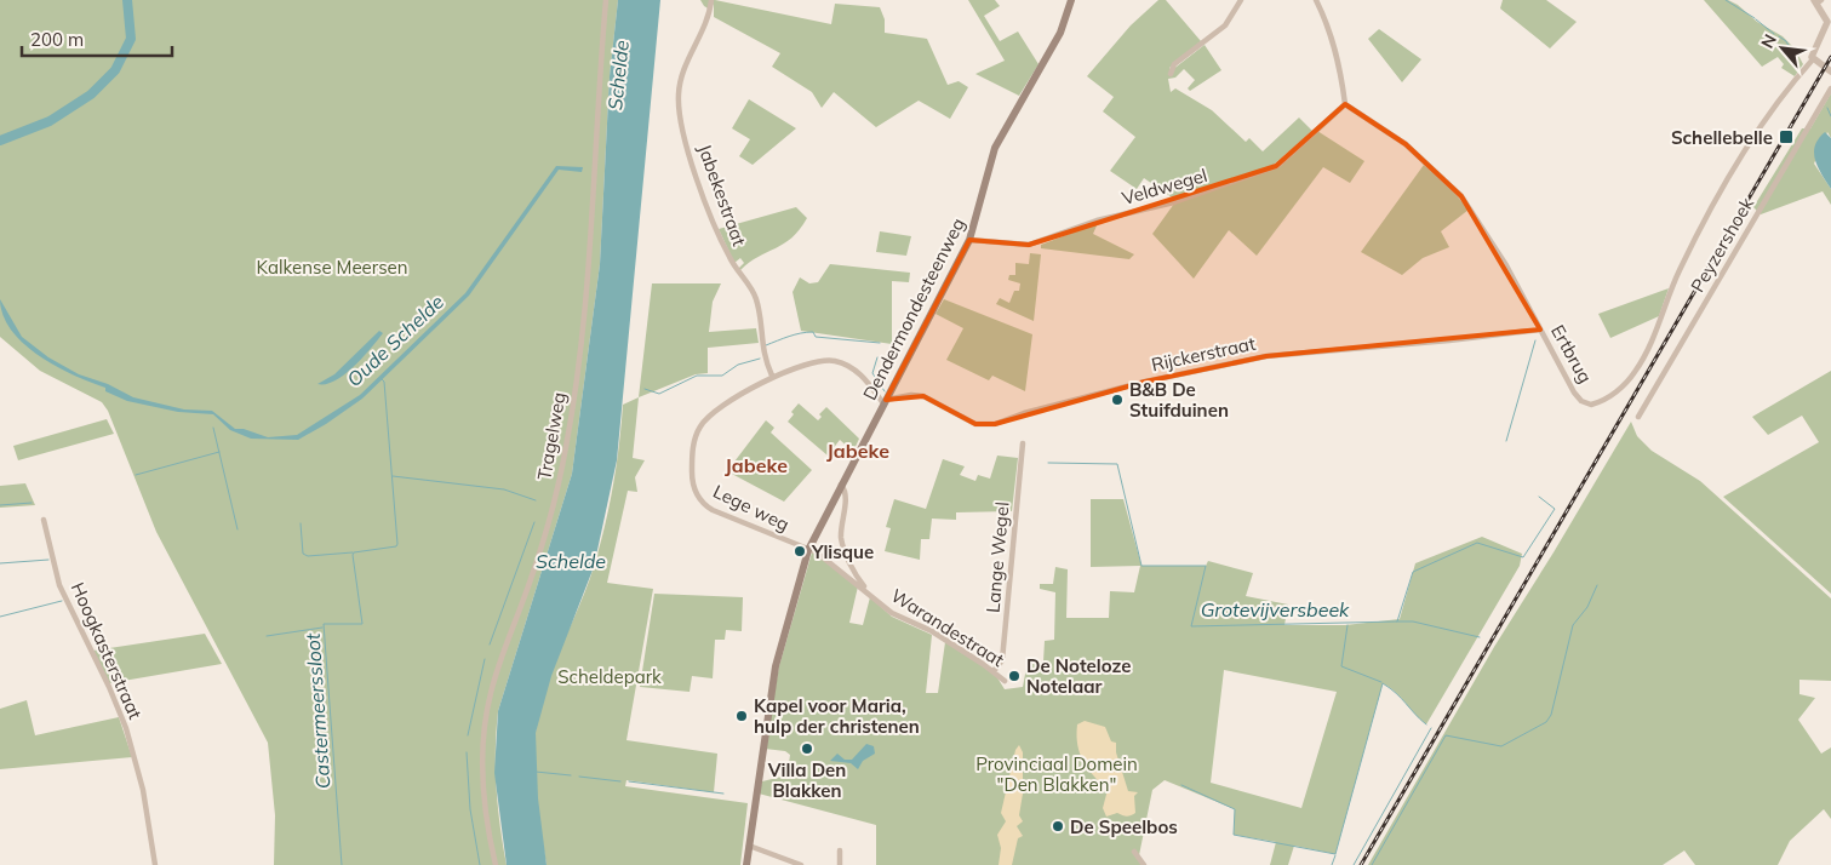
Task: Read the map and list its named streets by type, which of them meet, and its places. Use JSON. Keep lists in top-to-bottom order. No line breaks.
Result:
{"streets":{"main road":["Dendermondesteenweg"],"street":["Veldwegel","Jabekestraat","Peyzershoek","Rijckerstraat","Ertbrug","Tragelweg","Lege weg","Lange Wegel","Warandestraat","Hoogkasterstraat"]},"crossings":[["Veldwegel","Dendermondesteenweg"],["Veldwegel","Ertbrug"],["Jabekestraat","Lege weg"],["Dendermondesteenweg","Rijckerstraat"],["Dendermondesteenweg","Lege weg"],["Dendermondesteenweg","Warandestraat"],["Rijckerstraat","Ertbrug"],["Lege weg","Warandestraat"],["Lange Wegel","Warandestraat"]],"districts":["Jabeke","Jabeke"],"water":["Schelde","Oude Schelde","Grotevijversbeek","Castermeerssloot"],"parks":["Kalkense Meersen","Scheldepark","Provinciaal Domein \"Den Blakken\""],"places":{"transit":["Schellebelle"],"other":["B&B De Stuifduinen","Ylisque","De Noteloze Notelaar","Kapel voor Maria, hulp der christenen","Villa Den Blakken","De Speelbos"]},"scale_bar":"200 m","north":"top left"}
